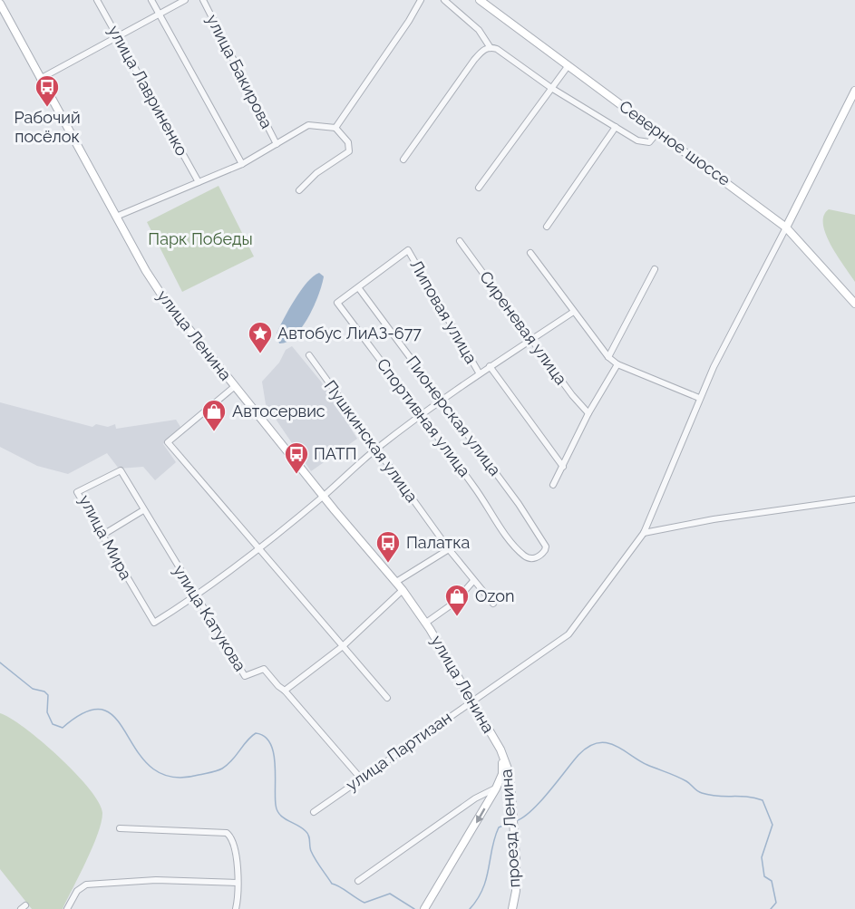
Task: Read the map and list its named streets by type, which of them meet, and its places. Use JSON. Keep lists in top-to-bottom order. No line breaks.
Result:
{"streets":{"main road":["Северное шоссе","улица Ленина","проезд Ленина"],"street":["улица Бакирова","улица Лавриненко","Липовая улица","Сиреневая улица","Пионерская улица","Спортивная улица","Пушкинская улица","улица Мира","улица Катукова","улица Партизан"]},"crossings":[["Северное шоссе","улица Партизан"],["Липовая улица","Спортивная улица"],["улица Ленина","улица Партизан"],["улица Ленина","проезд Ленина"],["Пионерская улица","Спортивная улица"],["улица Мира","улица Катукова"],["улица Катукова","улица Партизан"]],"parks":["Парк Победы"],"places":{"bus stop":["Рабочий посёлок","ПАТП","Палатка"],"place":["Автобус ЛиАЗ-677"],"shop":["Автосервис","Ozon"]}}
